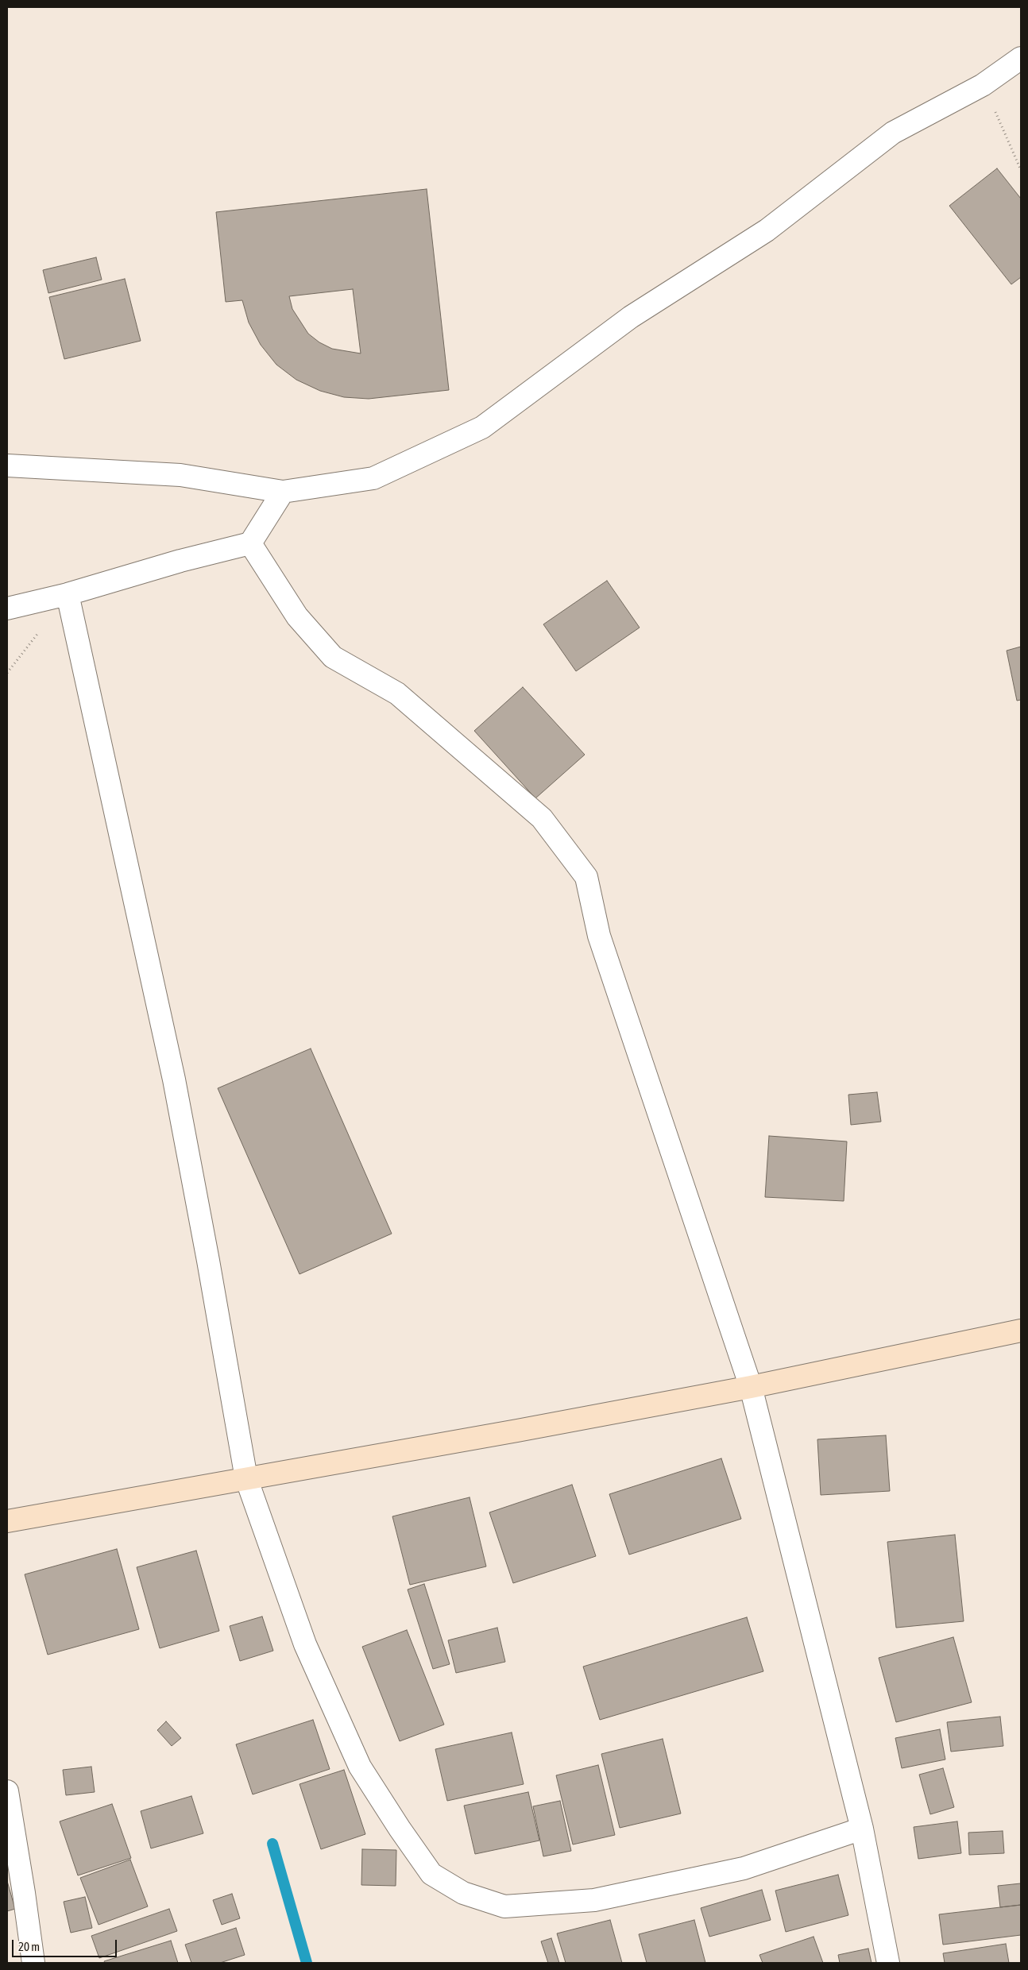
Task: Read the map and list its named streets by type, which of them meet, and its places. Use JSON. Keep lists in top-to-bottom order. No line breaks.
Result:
{"scale_bar":"20 m"}
